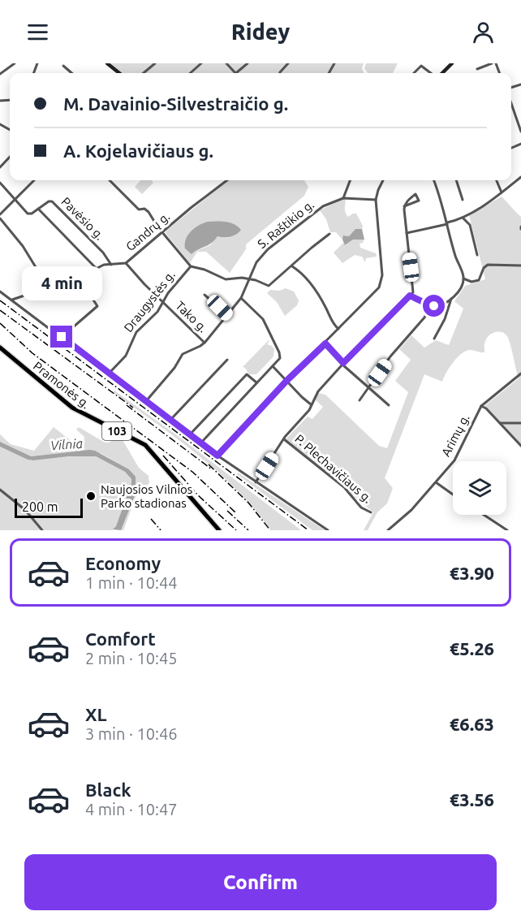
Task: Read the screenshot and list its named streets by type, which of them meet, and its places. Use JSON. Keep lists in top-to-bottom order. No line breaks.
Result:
{"streets":{"main road":["Pramonės g.","103"],"street":["Pavėsio g.","S. Raštikio g.","Gandrų g.","Draugystės g.","Tako g.","Arimų g.","P. Plechavičiaus g."]},"crossings":[["Pavėsio g.","Gandrų g."],["S. Raštikio g.","Tako g."],["Gandrų g.","Tako g."],["Draugystės g.","Tako g."]],"water":["Vilnia"],"places":["Naujosios Vilnios Parko stadionas"],"scale_bar":"200 m","page":{"header":"Ridey","banner":["M. Davainio-Silvestraičio g.","A. Kojelavičiaus g."],"bubble":"4 min","scale":"200 m","list":[{"name":"Economy","note":"1 min · 10:44","value":"€3.90"},{"name":"Comfort","note":"2 min · 10:45","value":"€5.26"},{"name":"XL","note":"3 min · 10:46","value":"€6.63"},{"name":"Black","note":"4 min · 10:47","value":"€3.56"}],"buttons":"Confirm"}}
